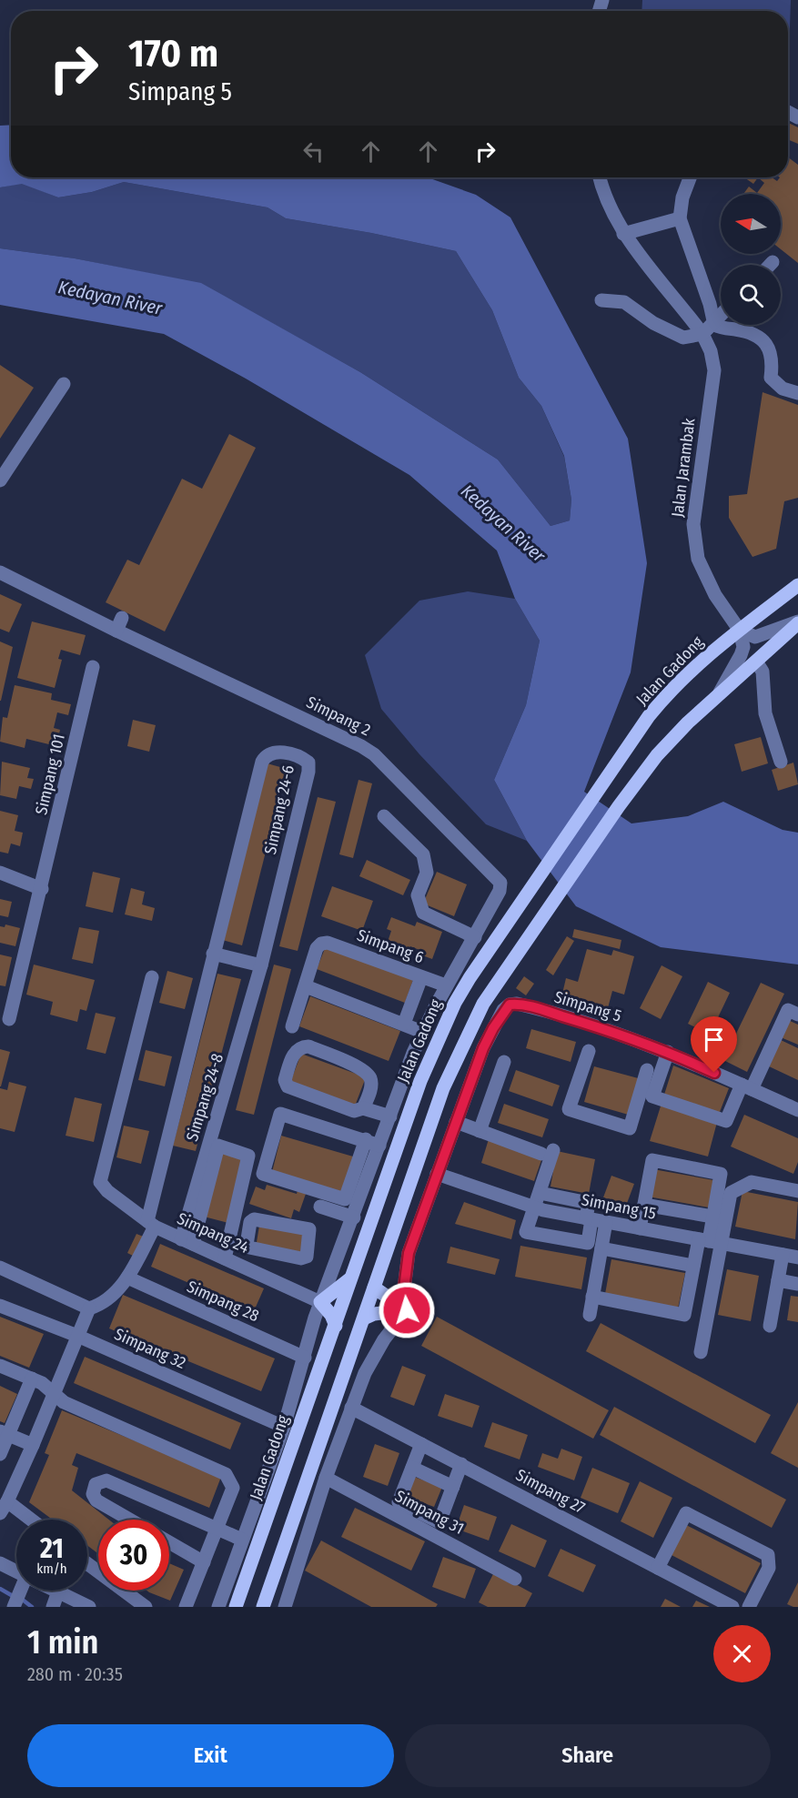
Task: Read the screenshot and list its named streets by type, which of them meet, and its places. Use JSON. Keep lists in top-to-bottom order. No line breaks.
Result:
{"streets":{"main road":["Jalan Gadong"],"street":["Jalan Jarambak","Simpang 2","Simpang 101","Simpang 24-6","Simpang 6","Simpang 5","Simpang 24-8","Simpang 15","Simpang 24","Simpang 28","Simpang 32","Simpang 27","Simpang 31"]},"crossings":[["Jalan Jarambak","Jalan Gadong"],["Simpang 24-6","Simpang 24-8"],["Simpang 24-6","Simpang 24"],["Simpang 24-6","Simpang 28"],["Simpang 24-8","Simpang 24"]],"water":["Kedayan River"],"north":"left","page":{"turn":["170 m","Simpang 5"],"speed":"21 km/h","limit":"30","heading":["1 min","280 m · 20:35"],"buttons":["Exit","Share"]}}
